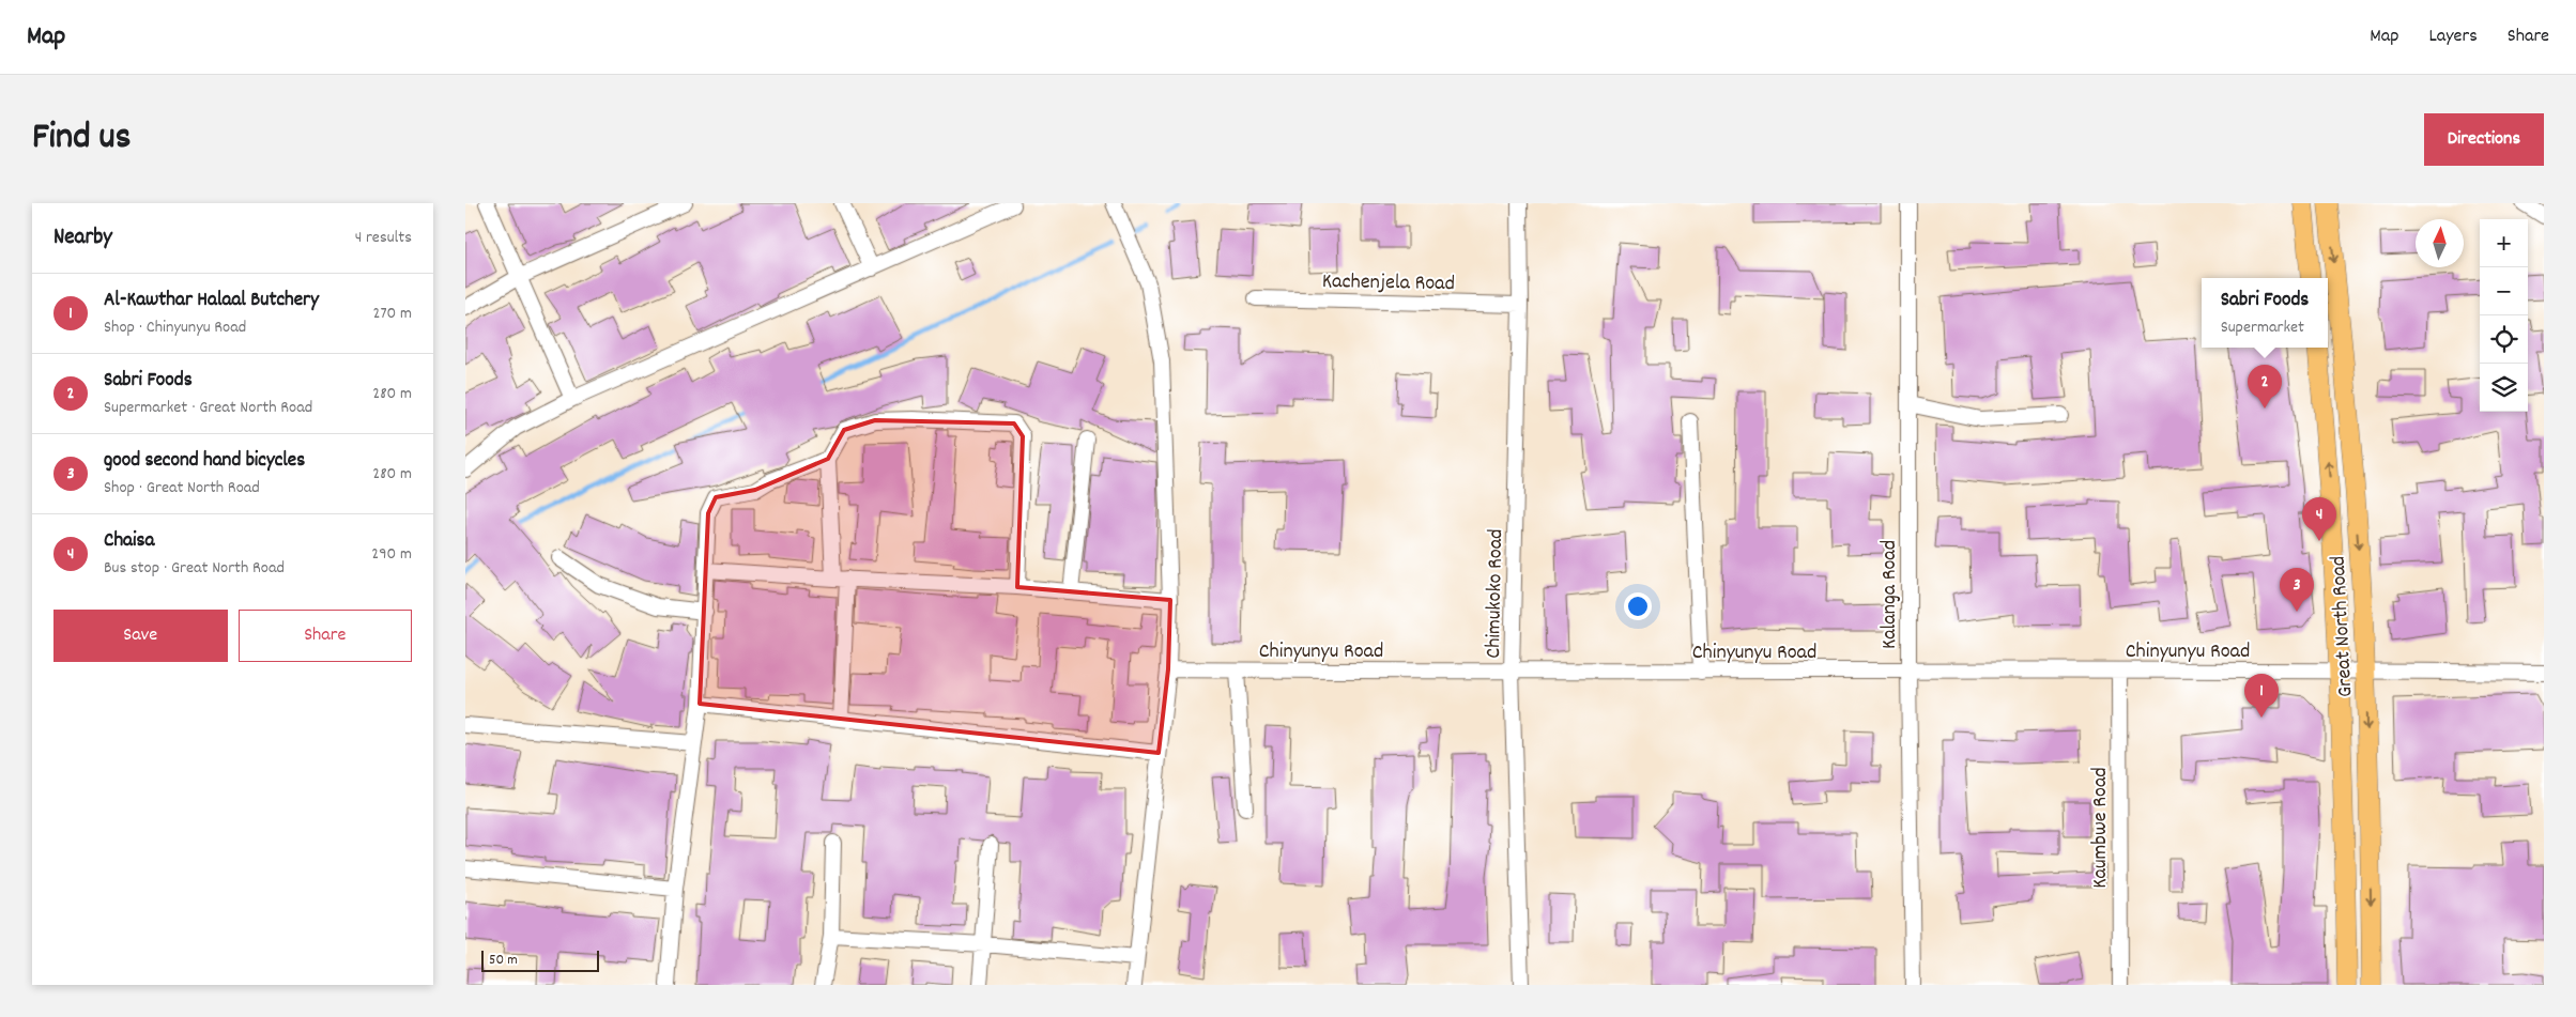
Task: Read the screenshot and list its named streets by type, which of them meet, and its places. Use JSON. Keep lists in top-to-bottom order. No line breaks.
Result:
{"streets":{"main road":["Great North Road"],"street":["Kachenjela Road","Chimukoko Road","Kalanga Road","Chinyunyu Road","Kaumbwe Road"]},"crossings":[["Kachenjela Road","Chimukoko Road"],["Chimukoko Road","Chinyunyu Road"],["Kalanga Road","Chinyunyu Road"],["Great North Road","Chinyunyu Road"],["Chinyunyu Road","Kaumbwe Road"]],"scale_bar":"50 m","north":"top","page":{"header":"Map","nav":["Map","Layers","Share"],"title":"Find us","buttons":["Directions",["Save","Share"]],"heading":["Nearby","4 results"],"map_buttons":["+","−"],"list":[{"mark":"1","name":"Al-Kawthar Halaal Butchery","note":"Shop · Chinyunyu Road","value":"270 m"},{"mark":"2","name":"Sabri Foods","note":"Supermarket · Great North Road","value":"280 m"},{"mark":"3","name":"good second hand bicycles","note":"Shop · Great North Road","value":"280 m"},{"mark":"4","name":"Chaisa","note":"Bus stop · Great North Road","value":"290 m"}],"popup":["Sabri Foods","Supermarket"],"pins":["2","4","3","1"],"scale":"50 m"}}
